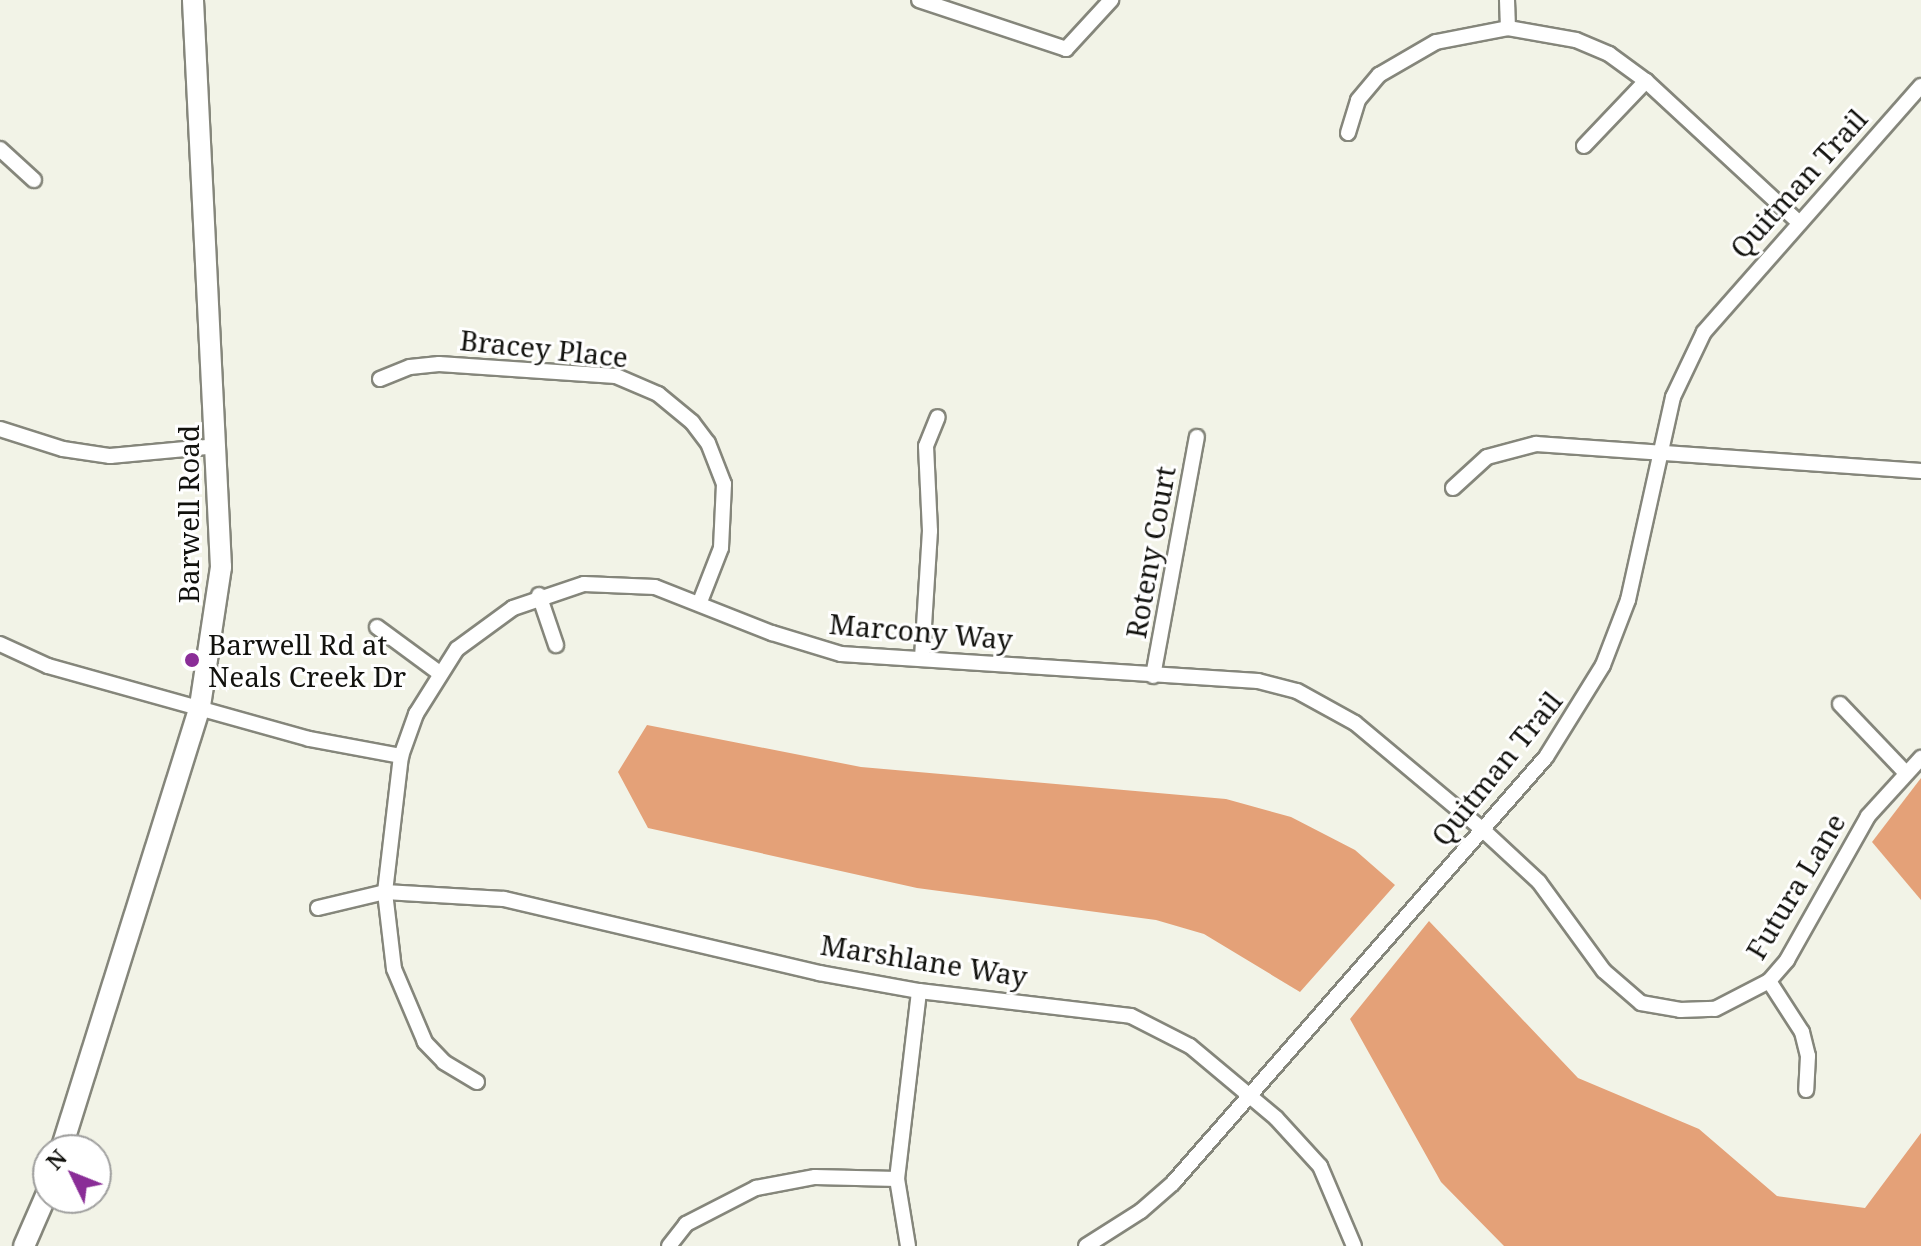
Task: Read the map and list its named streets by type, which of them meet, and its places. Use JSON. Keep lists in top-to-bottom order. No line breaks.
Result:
{"streets":{"street":["Quitman Trail","Bracey Place","Barwell Road","Roteny Court","Marcony Way","Futura Lane","Marshlane Way"]},"crossings":[["Quitman Trail","Marcony Way"],["Quitman Trail","Futura Lane"],["Quitman Trail","Marshlane Way"],["Bracey Place","Marcony Way"],["Roteny Court","Marcony Way"],["Marcony Way","Futura Lane"],["Marcony Way","Marshlane Way"]],"places":["Barwell Rd at Neals Creek Dr"],"north":"top left"}
